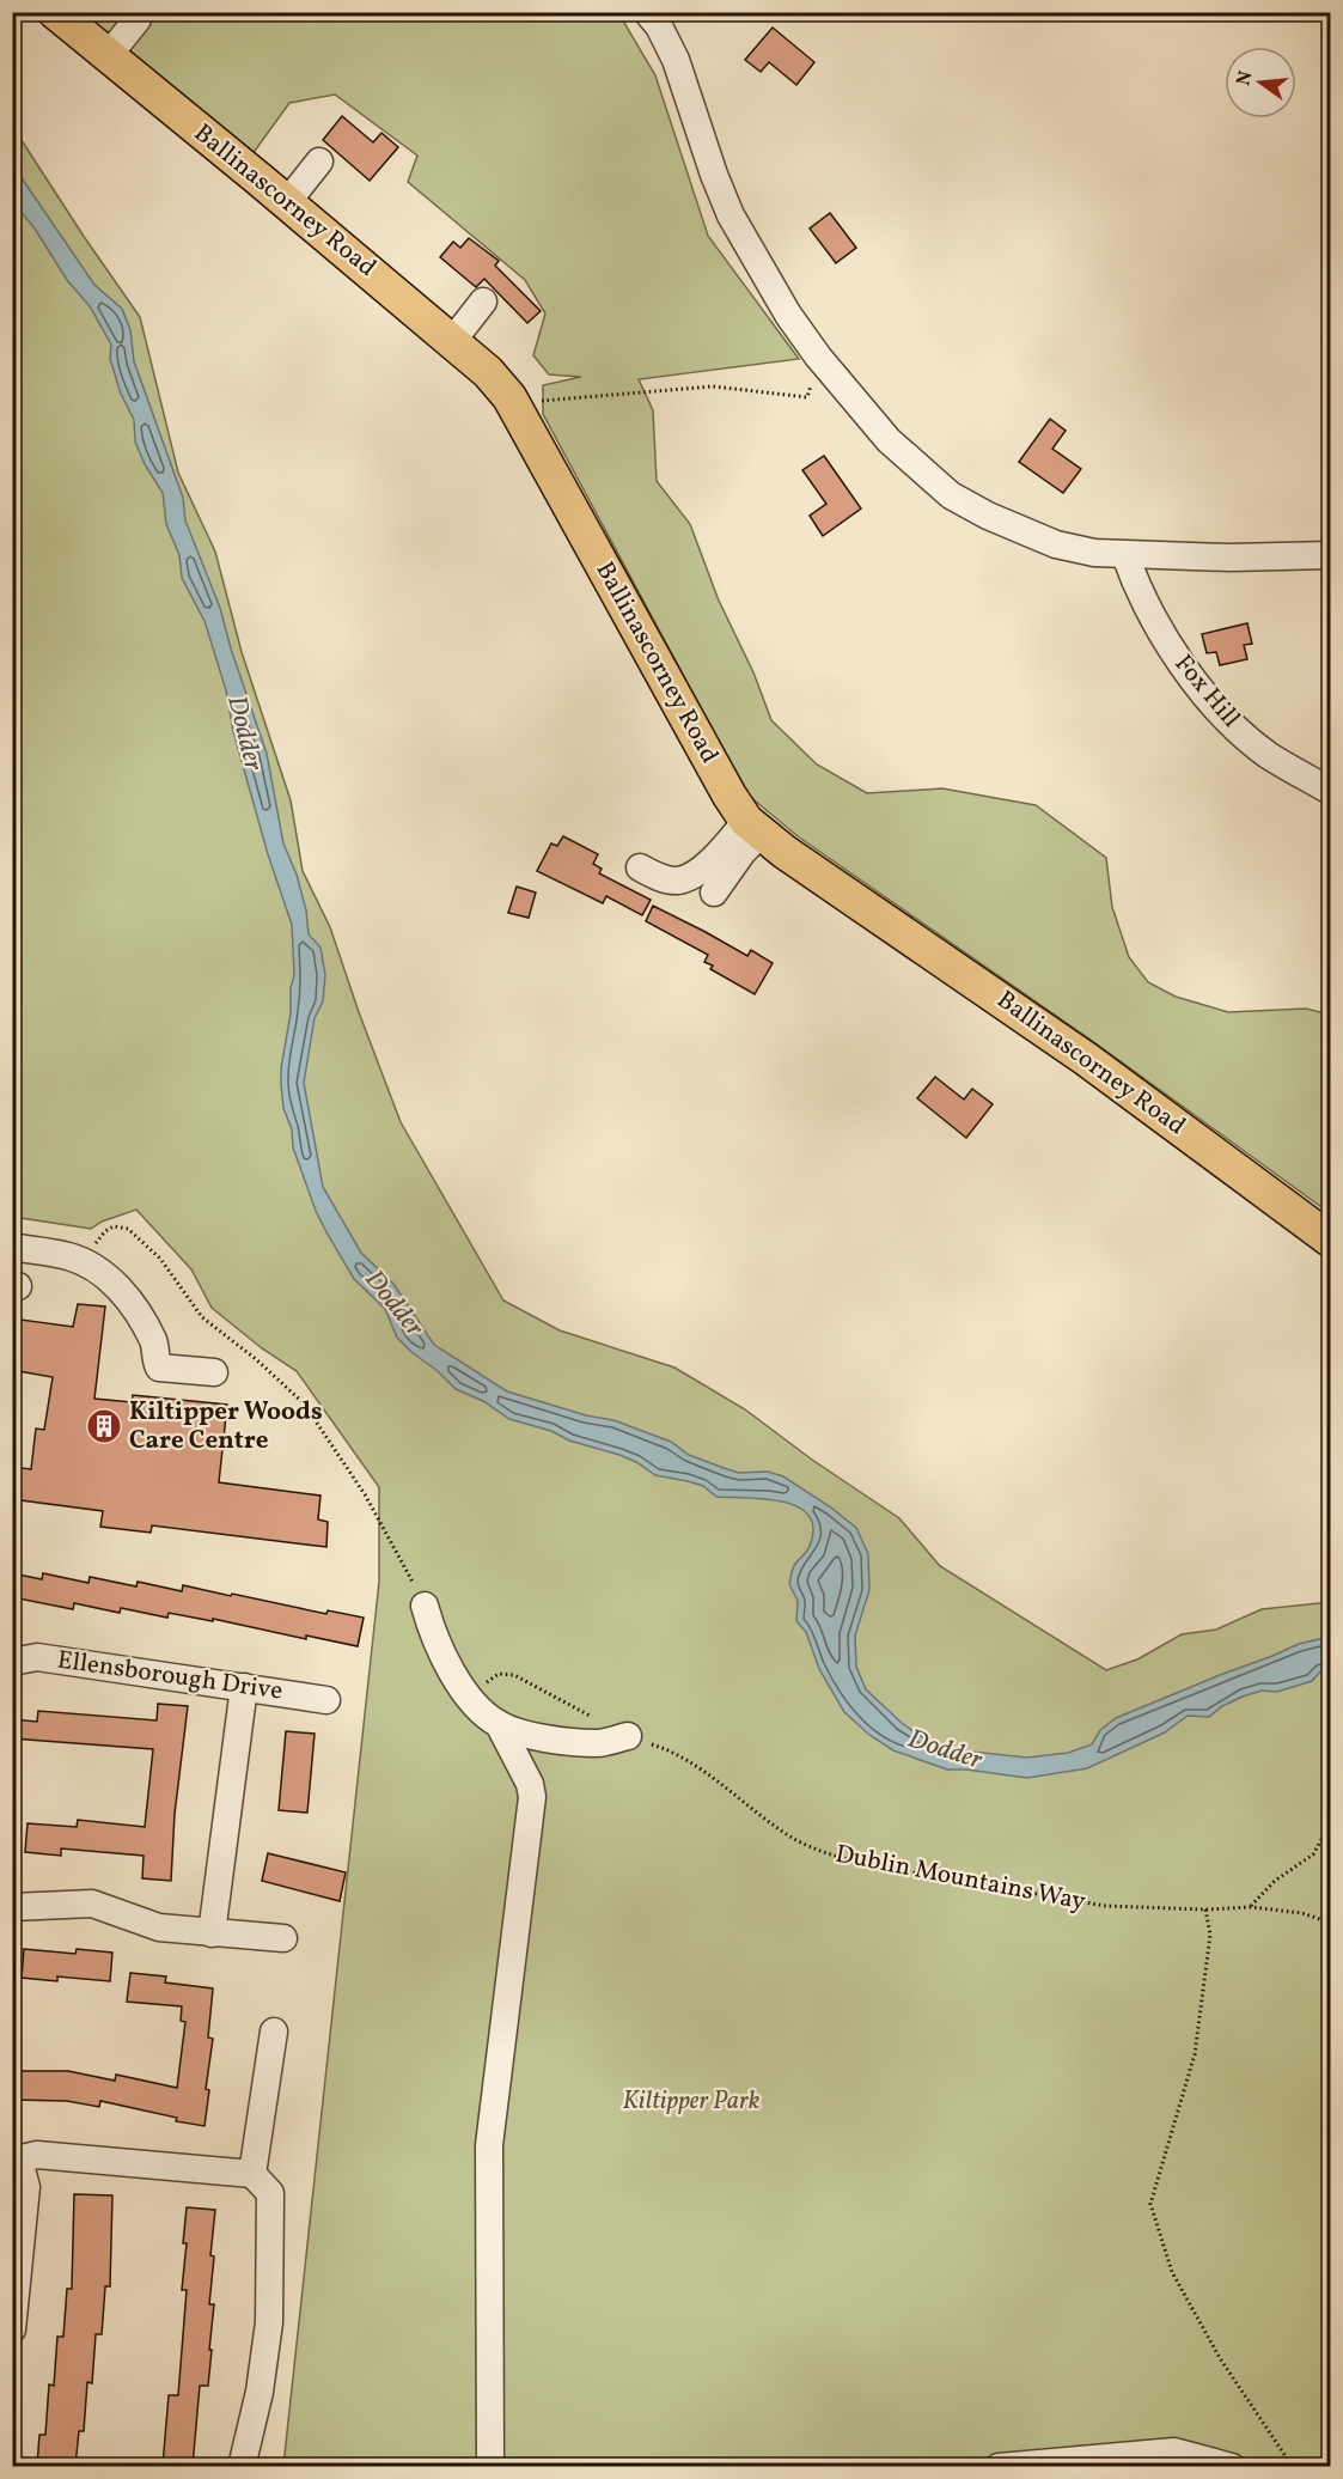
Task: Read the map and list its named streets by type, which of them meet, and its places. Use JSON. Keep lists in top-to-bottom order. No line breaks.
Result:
{"streets":{"main road":["Ballinascorney Road"],"street":["Fox Hill","Ellensborough Drive"],"path":["Dublin Mountains Way"]},"water":["Dodder"],"parks":["Kiltipper Park"],"places":{"building":["Kiltipper Woods Care Centre"]},"north":"left"}
